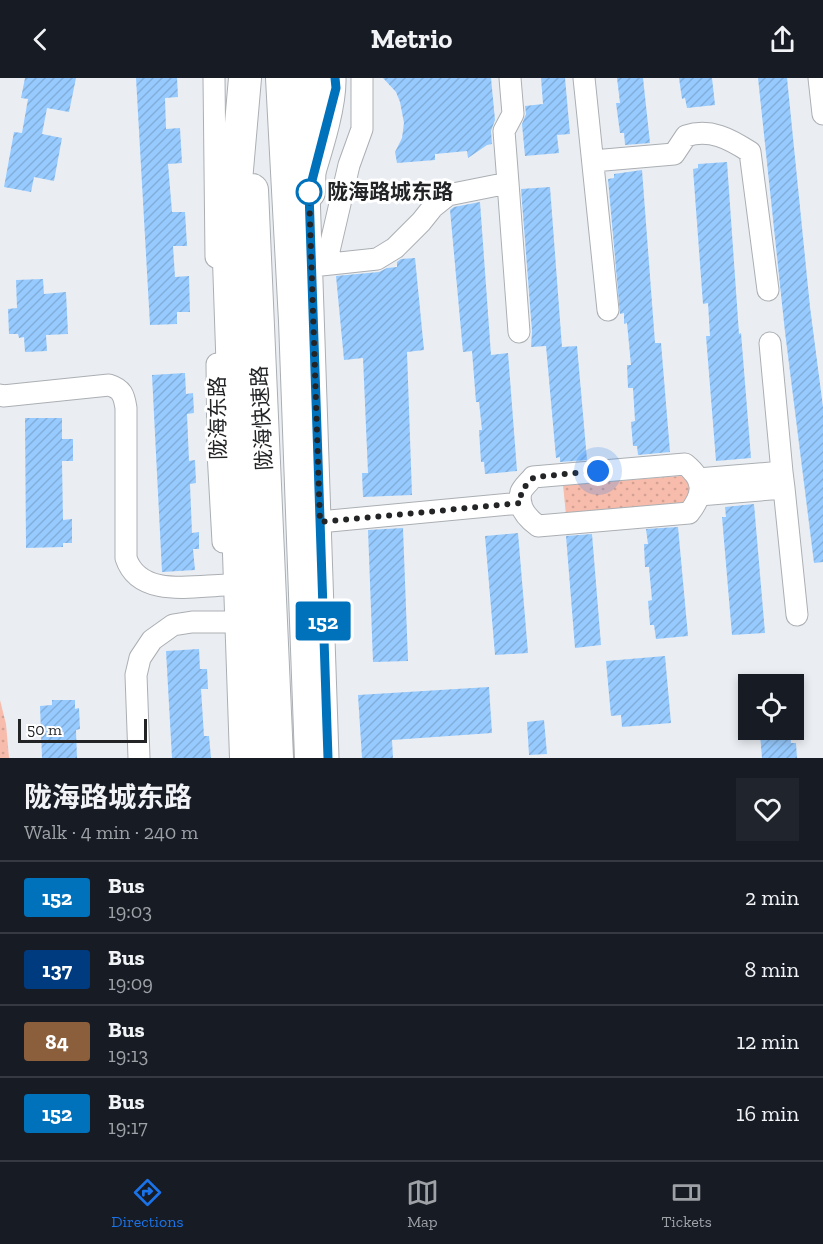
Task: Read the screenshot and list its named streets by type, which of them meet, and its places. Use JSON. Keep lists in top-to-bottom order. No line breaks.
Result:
{"streets":{"highway":["陇海快速路"],"street":["陇海东路"]},"places":["陇海路城东路"],"lines":["bus line 152"],"scale_bar":"50 m","page":{"header":"Metrio","on_map":"152","scale":"50 m","heading":["陇海路城东路","Walk · 4 min · 240 m"],"list":[{"mark":"152","name":"Bus","note":"19:03","value":"2 min"},{"mark":"137","name":"Bus","note":"19:09","value":"8 min"},{"mark":"84","name":"Bus","note":"19:13","value":"12 min"},{"mark":"152","name":"Bus","note":"19:17","value":"16 min"}],"tabs":["Directions","Map","Tickets"]}}
